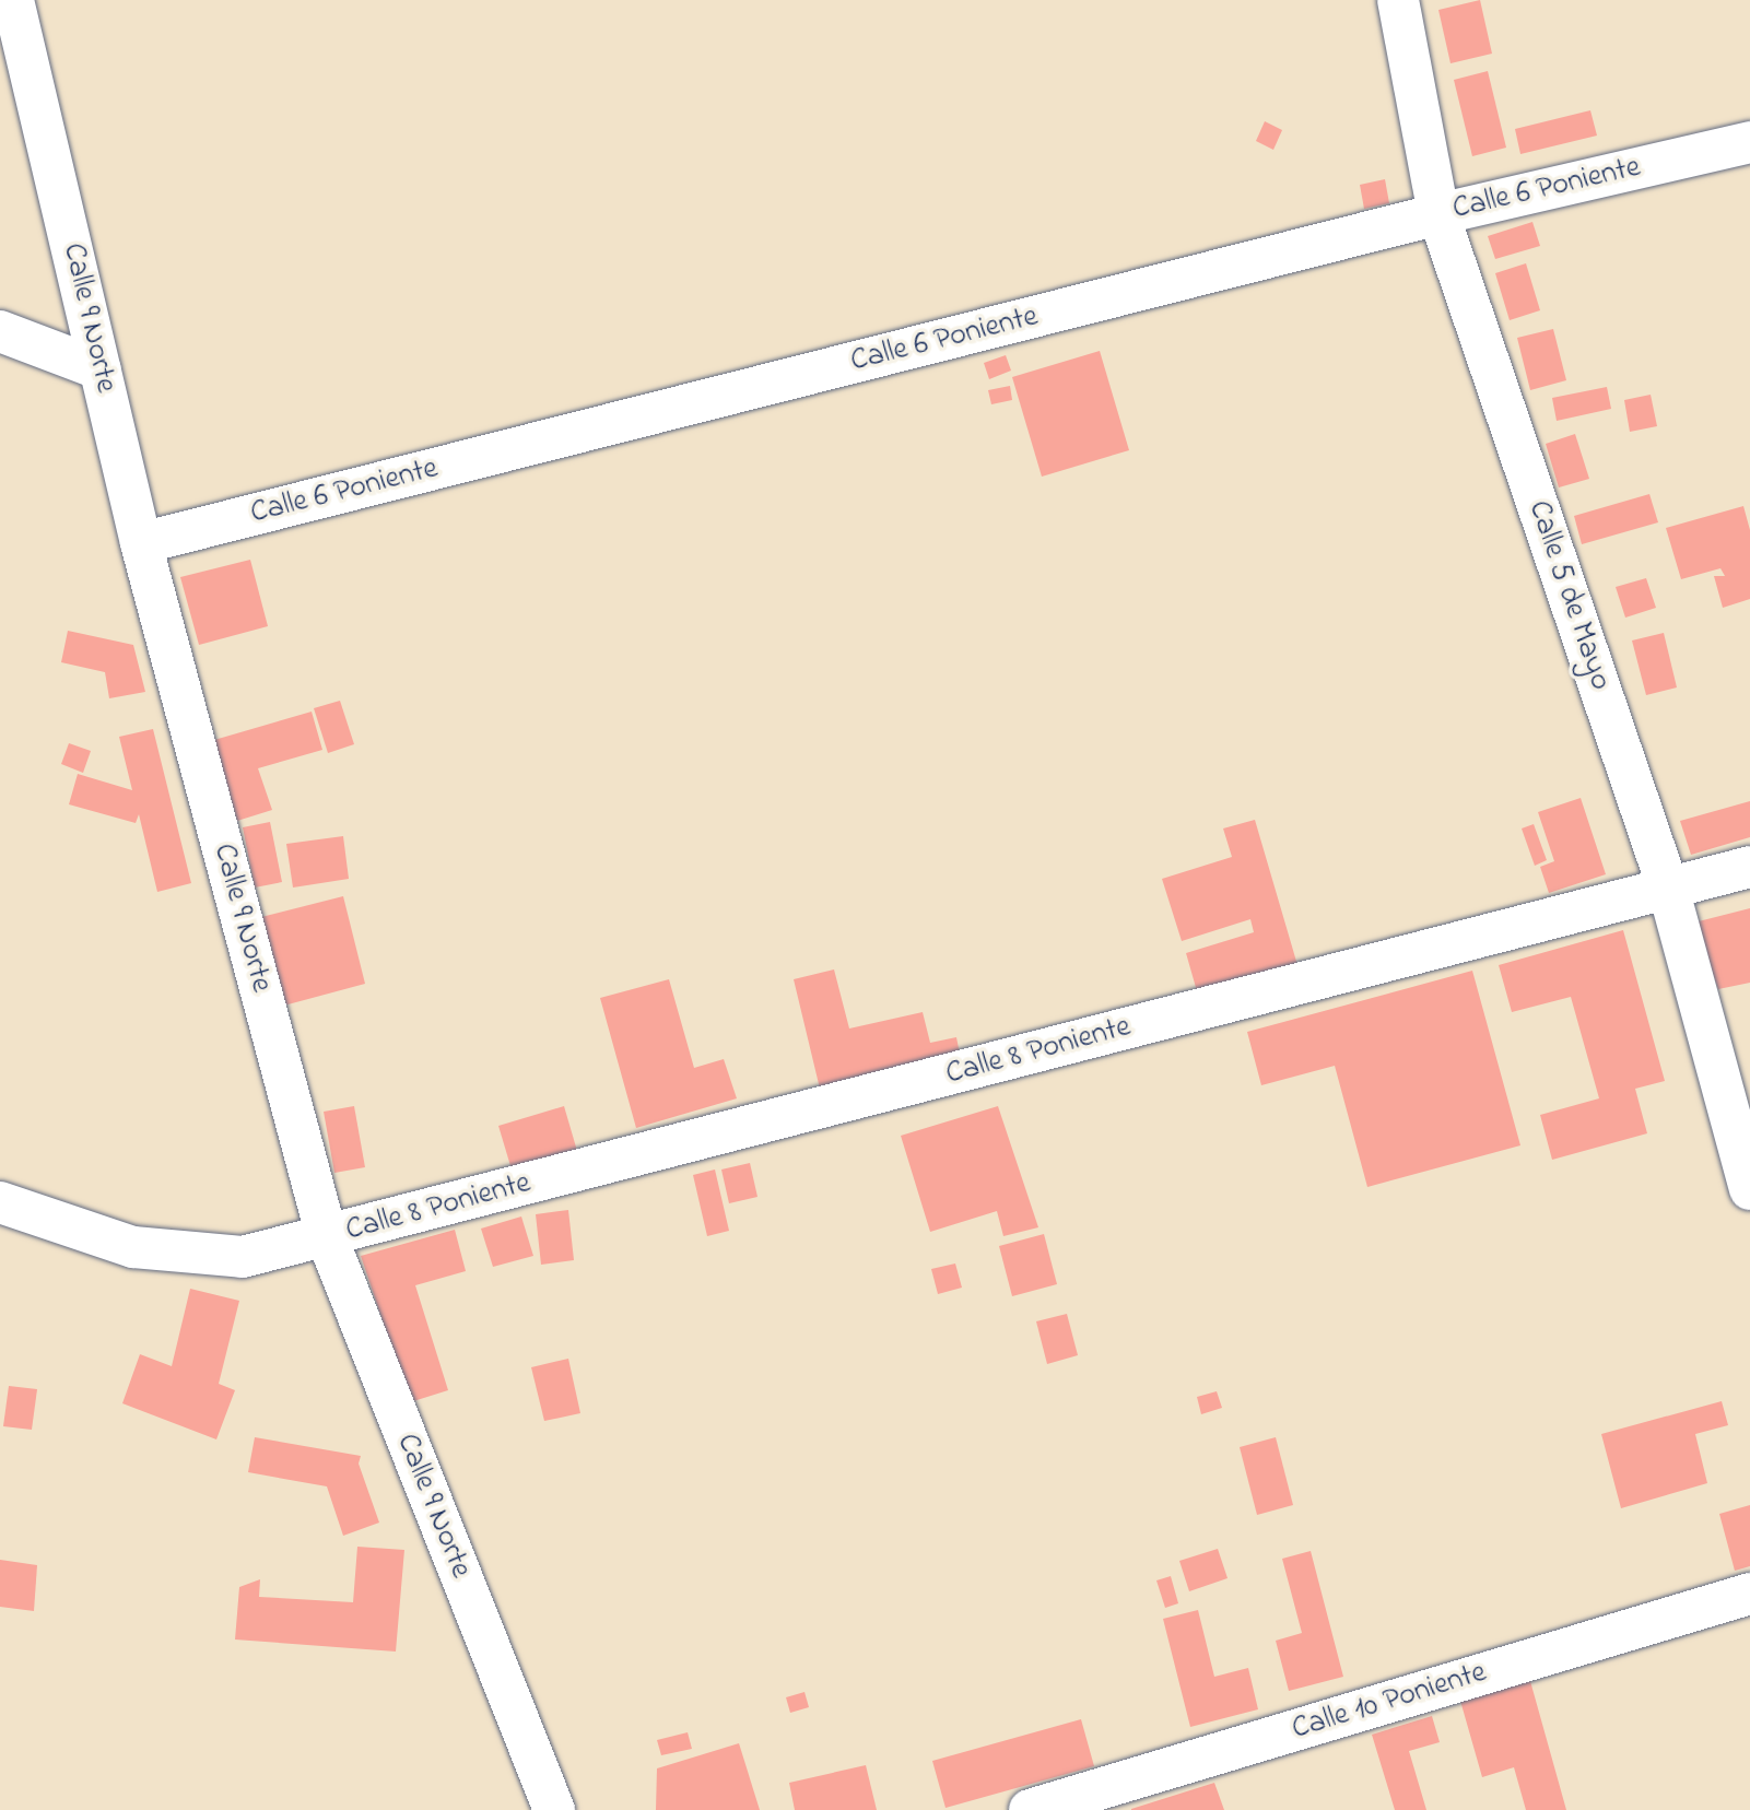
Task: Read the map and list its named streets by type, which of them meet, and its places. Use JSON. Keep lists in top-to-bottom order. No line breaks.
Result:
{"streets":{"street":["Calle 6 Poniente","Calle 9 Norte","Calle 5 de Mayo","Calle 8 Poniente","Calle 10 Poniente"]},"crossings":[["Calle 6 Poniente","Calle 9 Norte"],["Calle 6 Poniente","Calle 5 de Mayo"],["Calle 9 Norte","Calle 8 Poniente"],["Calle 5 de Mayo","Calle 8 Poniente"]]}
